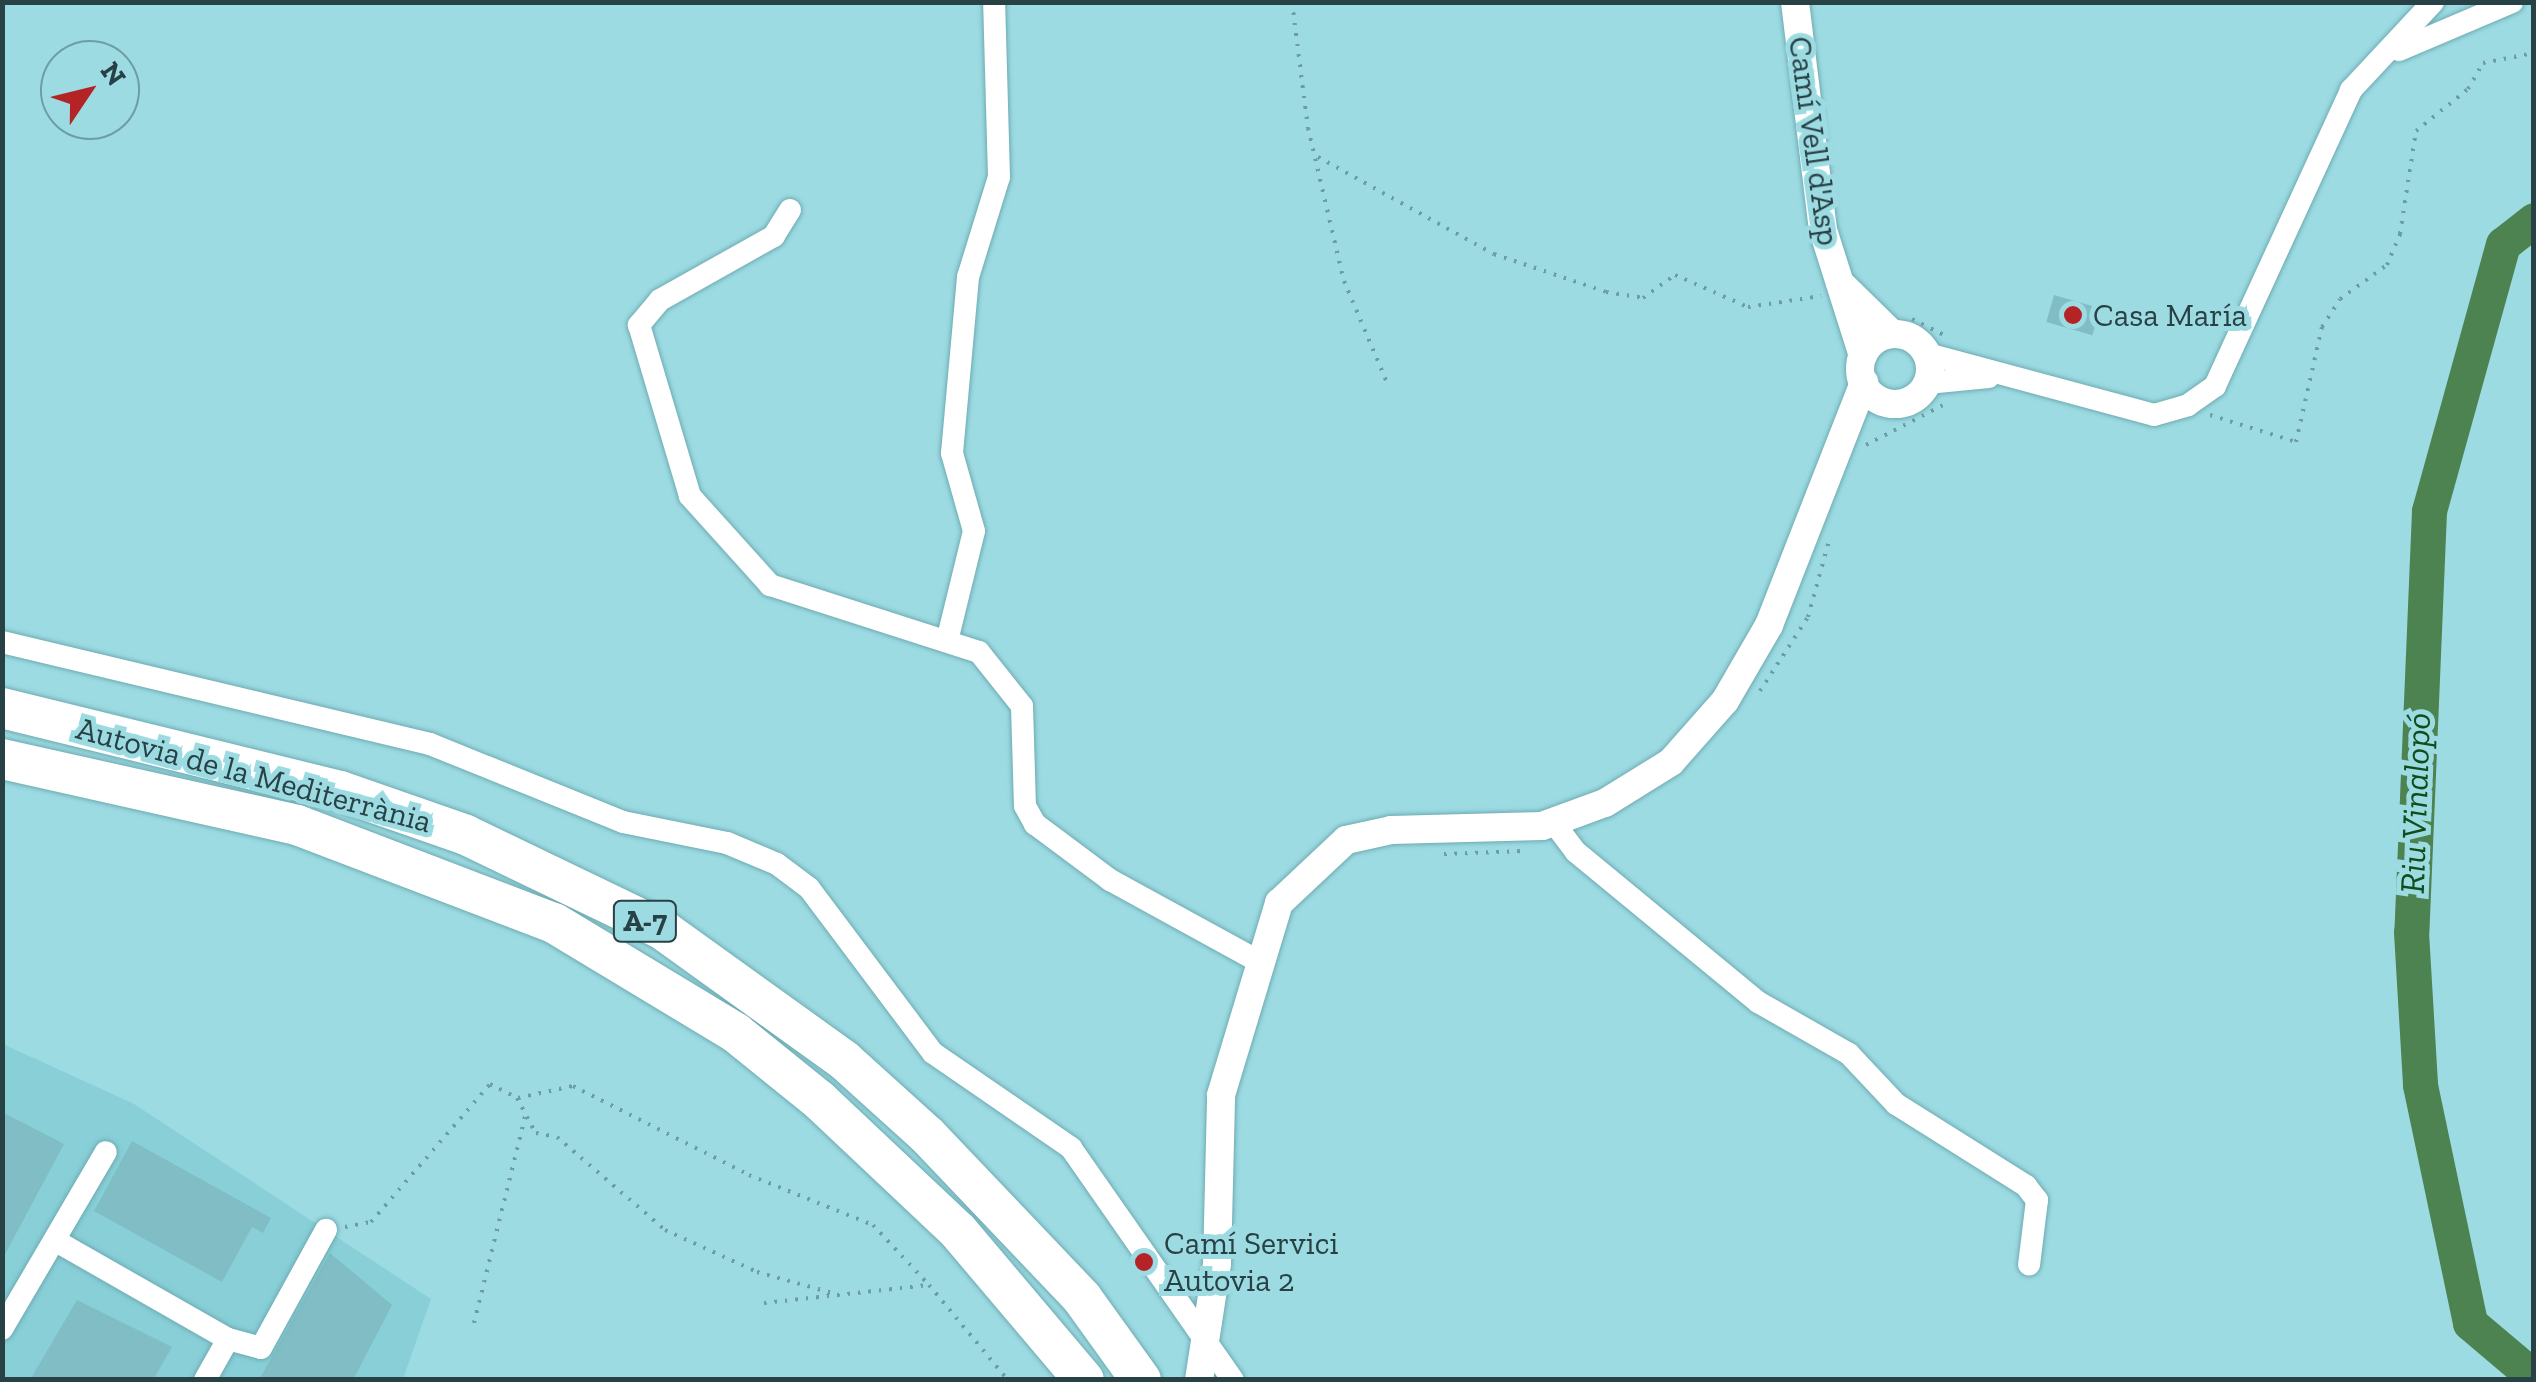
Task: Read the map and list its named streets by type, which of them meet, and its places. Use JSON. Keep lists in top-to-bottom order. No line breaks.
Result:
{"streets":{"highway":["Autovia de la Mediterrània","A-7"],"street":["Camí Vell d'Asp"]},"water":["Riu Vinalopó"],"places":["Casa María","Camí Servici Autovia 2"],"north":"top right"}
